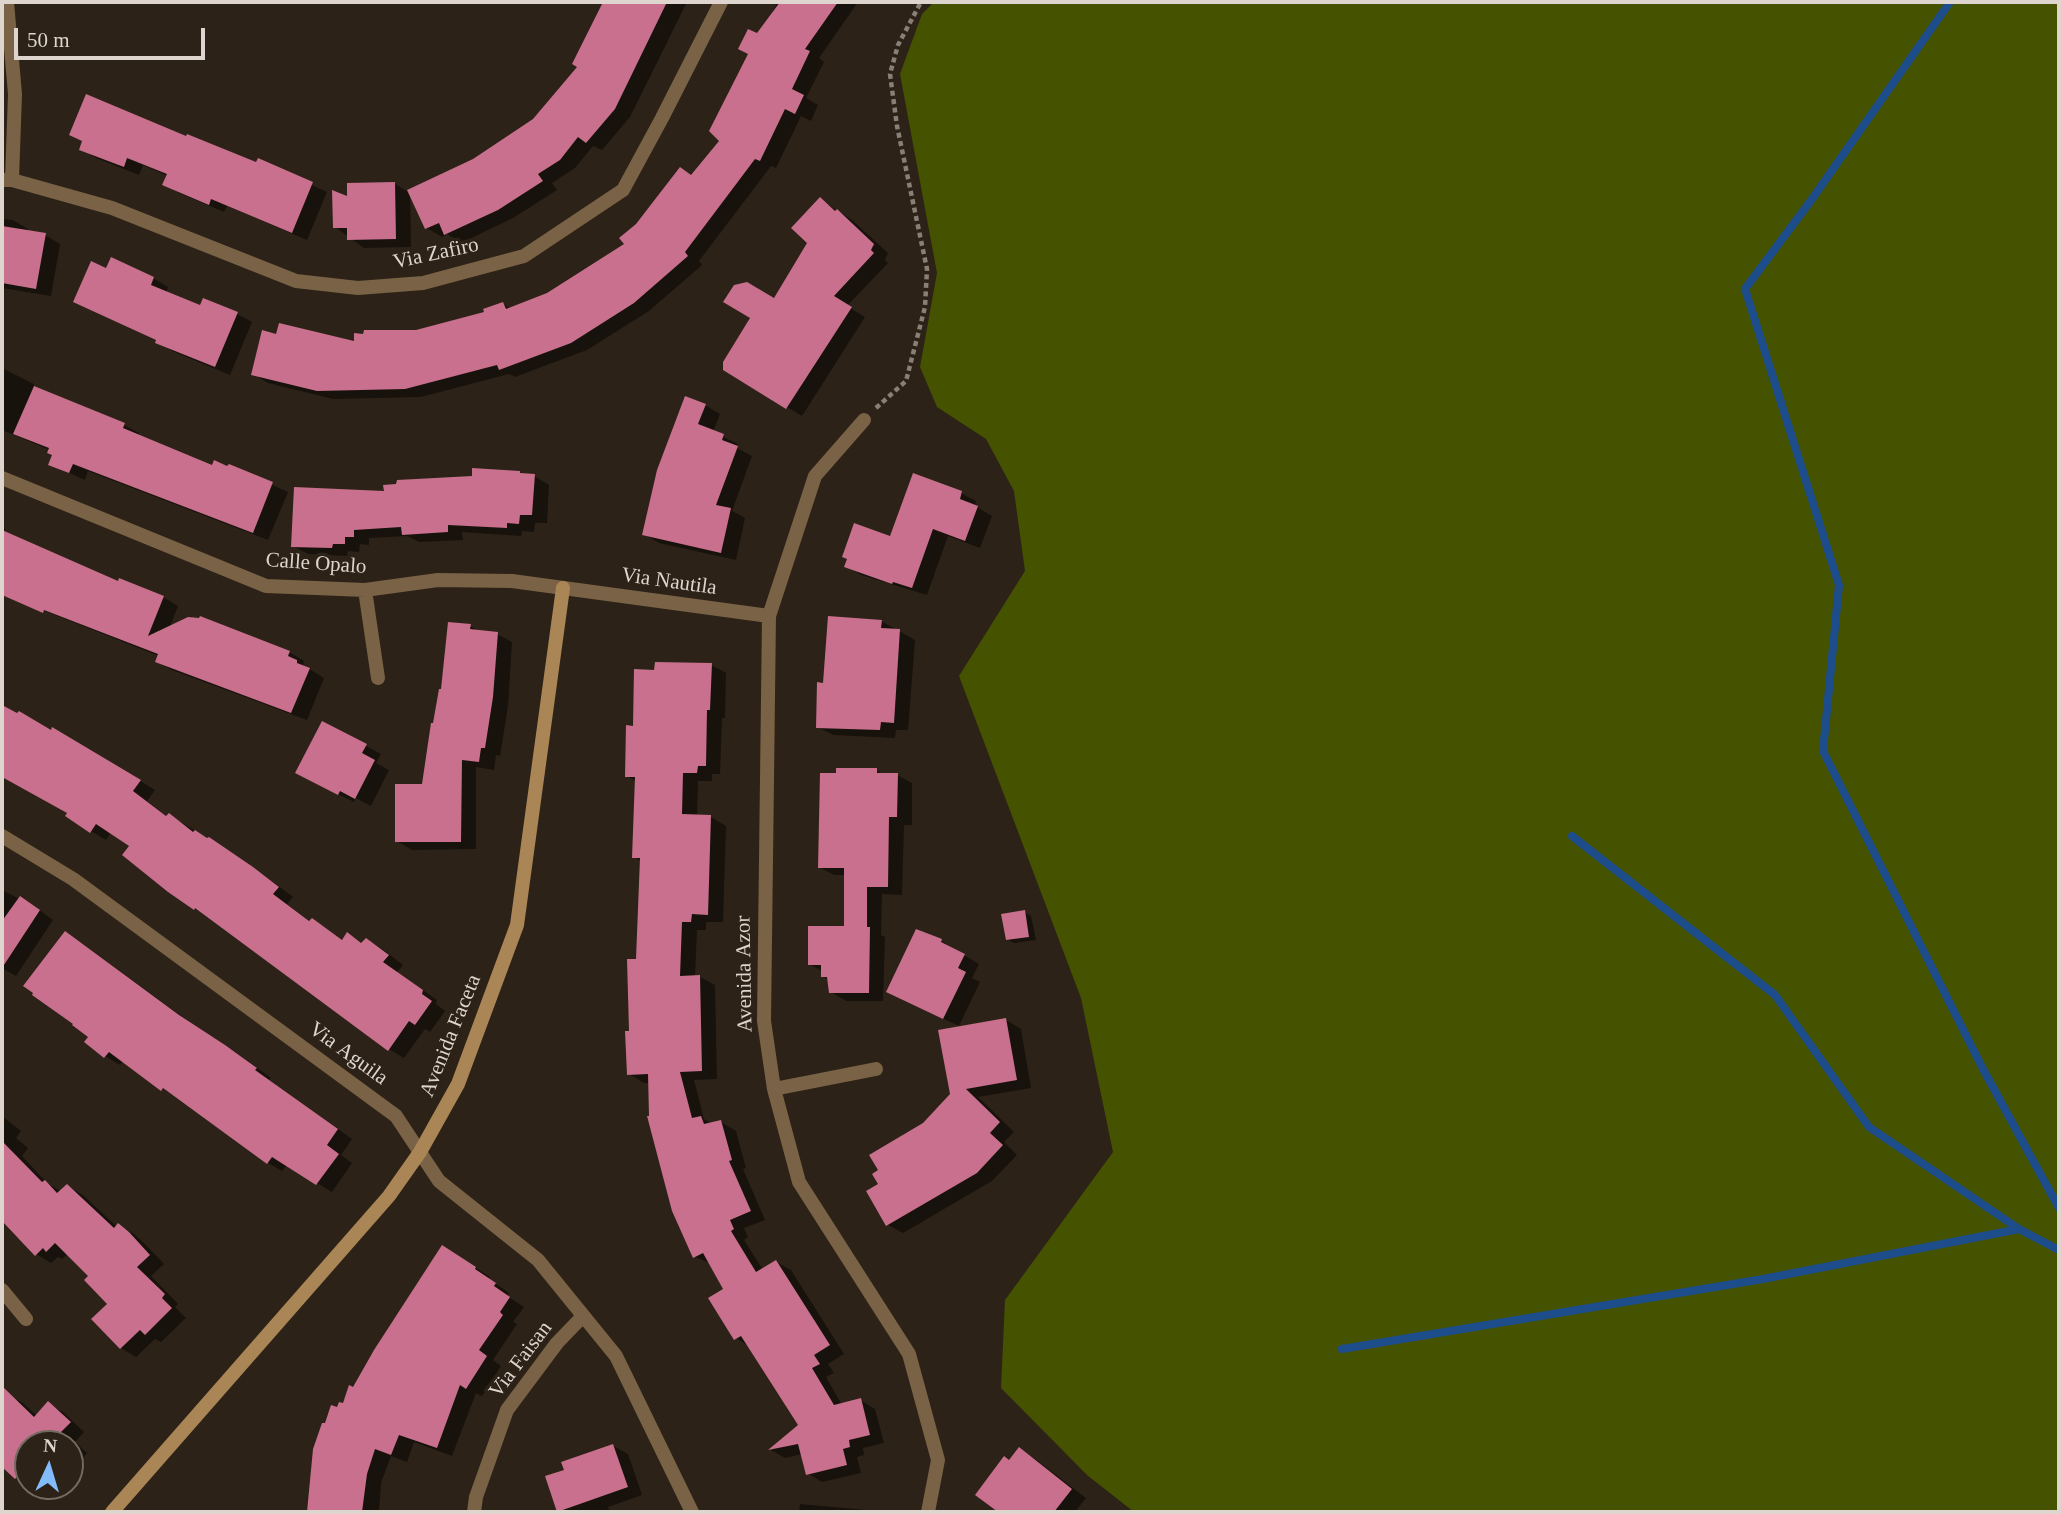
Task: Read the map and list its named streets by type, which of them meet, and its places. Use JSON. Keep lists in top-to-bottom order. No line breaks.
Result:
{"streets":{"street":["Via Zafiro","Calle Opalo","Via Nautila","Avenida Azor","Avenida Faceta","Via Aguila","Via Faisan"]},"crossings":[["Calle Opalo","Via Nautila"],["Calle Opalo","Avenida Faceta"],["Via Nautila","Avenida Azor"],["Via Nautila","Avenida Faceta"],["Avenida Faceta","Via Aguila"],["Via Aguila","Via Faisan"]],"scale_bar":"50 m","north":"top"}
